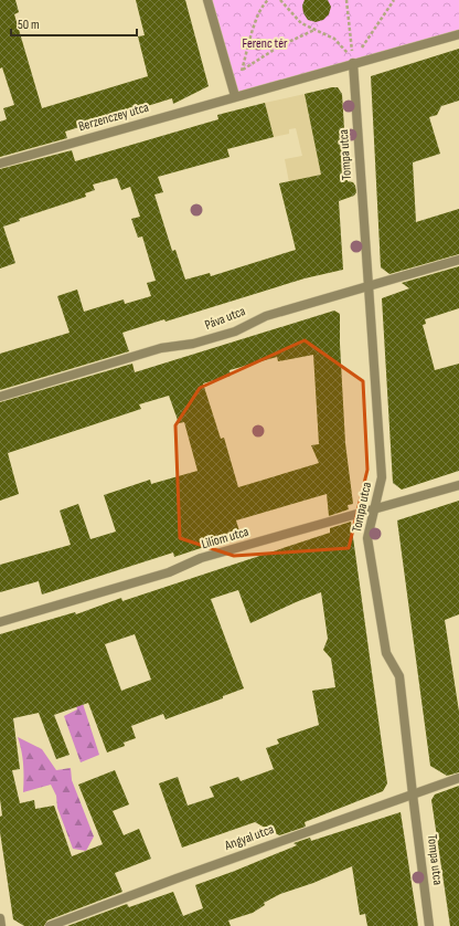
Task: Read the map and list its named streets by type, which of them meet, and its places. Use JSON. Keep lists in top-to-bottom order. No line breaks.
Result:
{"streets":{"street":["Berzenczey utca","Tompa utca","Páva utca","Liliom utca","Angyal utca"]},"crossings":[["Tompa utca","Páva utca"],["Tompa utca","Liliom utca"],["Tompa utca","Angyal utca"]],"parks":["Ferenc tér"],"scale_bar":"50 m"}
